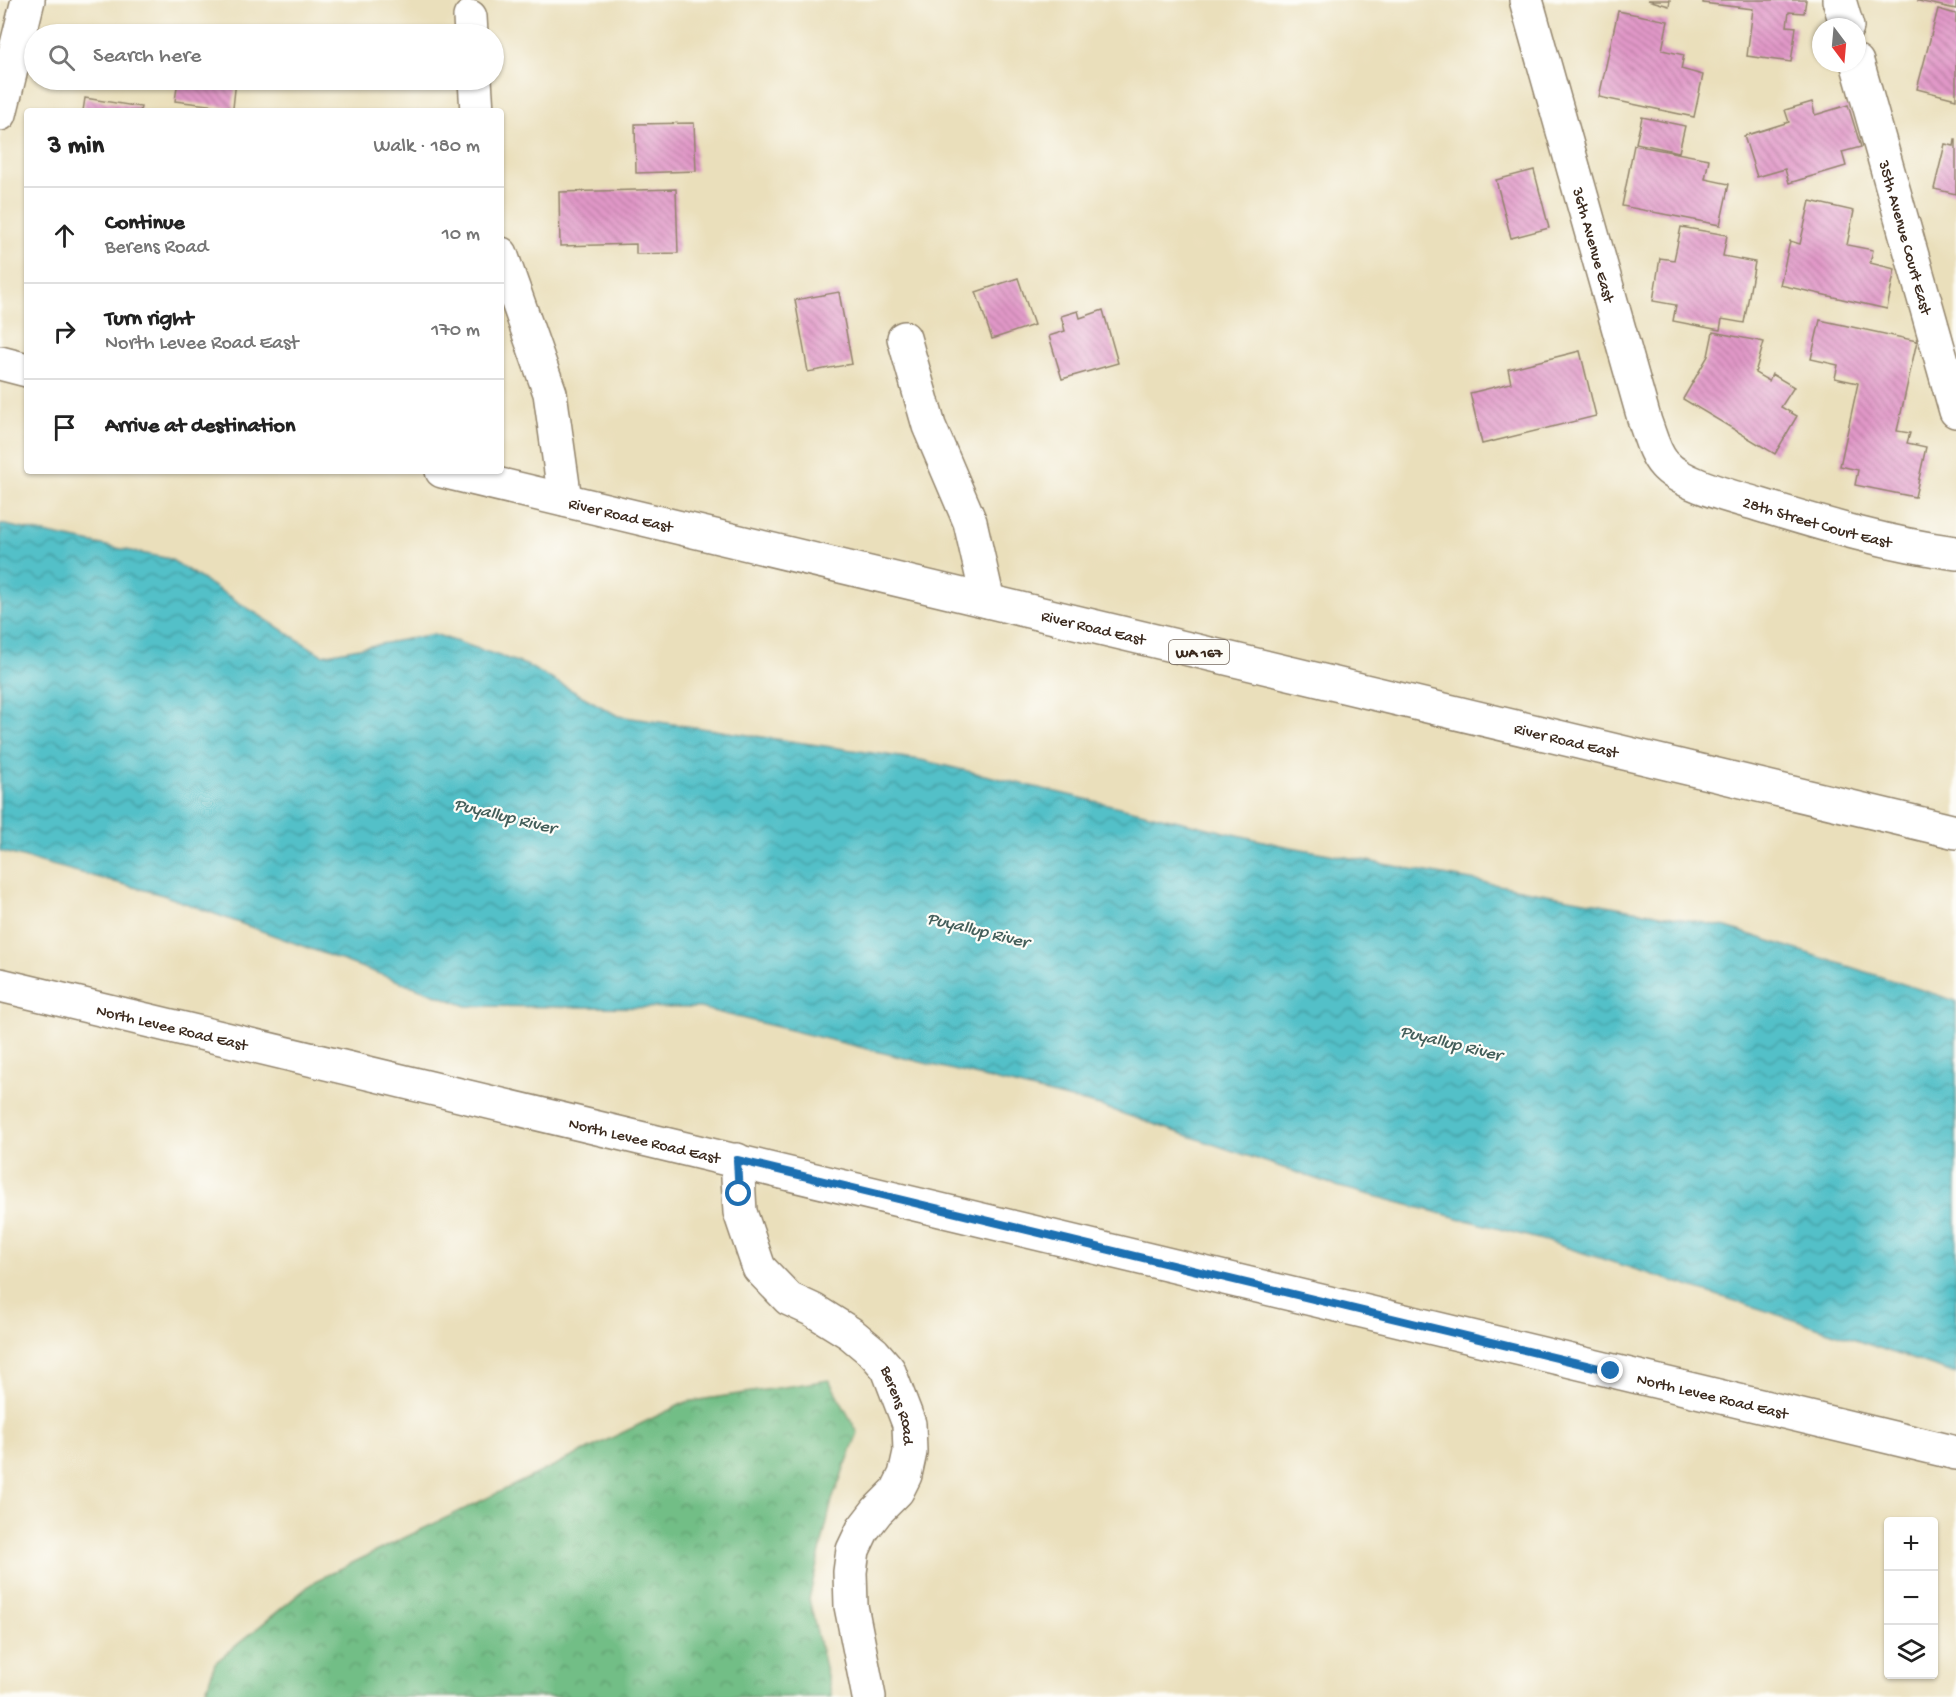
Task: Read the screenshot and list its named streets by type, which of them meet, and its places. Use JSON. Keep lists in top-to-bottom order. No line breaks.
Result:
{"streets":{"street":["35th Avenue Court East","36th Avenue East","River Road East","28th Street Court East","WA 167","North Levee Road East","Berens Road"]},"crossings":[["36th Avenue East","28th Street Court East"],["North Levee Road East","Berens Road"]],"water":["Puyallup River"],"north":"bottom","page":{"search":"Search here","heading":["3 min","Walk · 180 m"],"list":[["Continue","Berens Road","10 m"],["Turn right","North Levee Road East","170 m"],"Arrive at destination"],"map_buttons":["+","−"]}}
